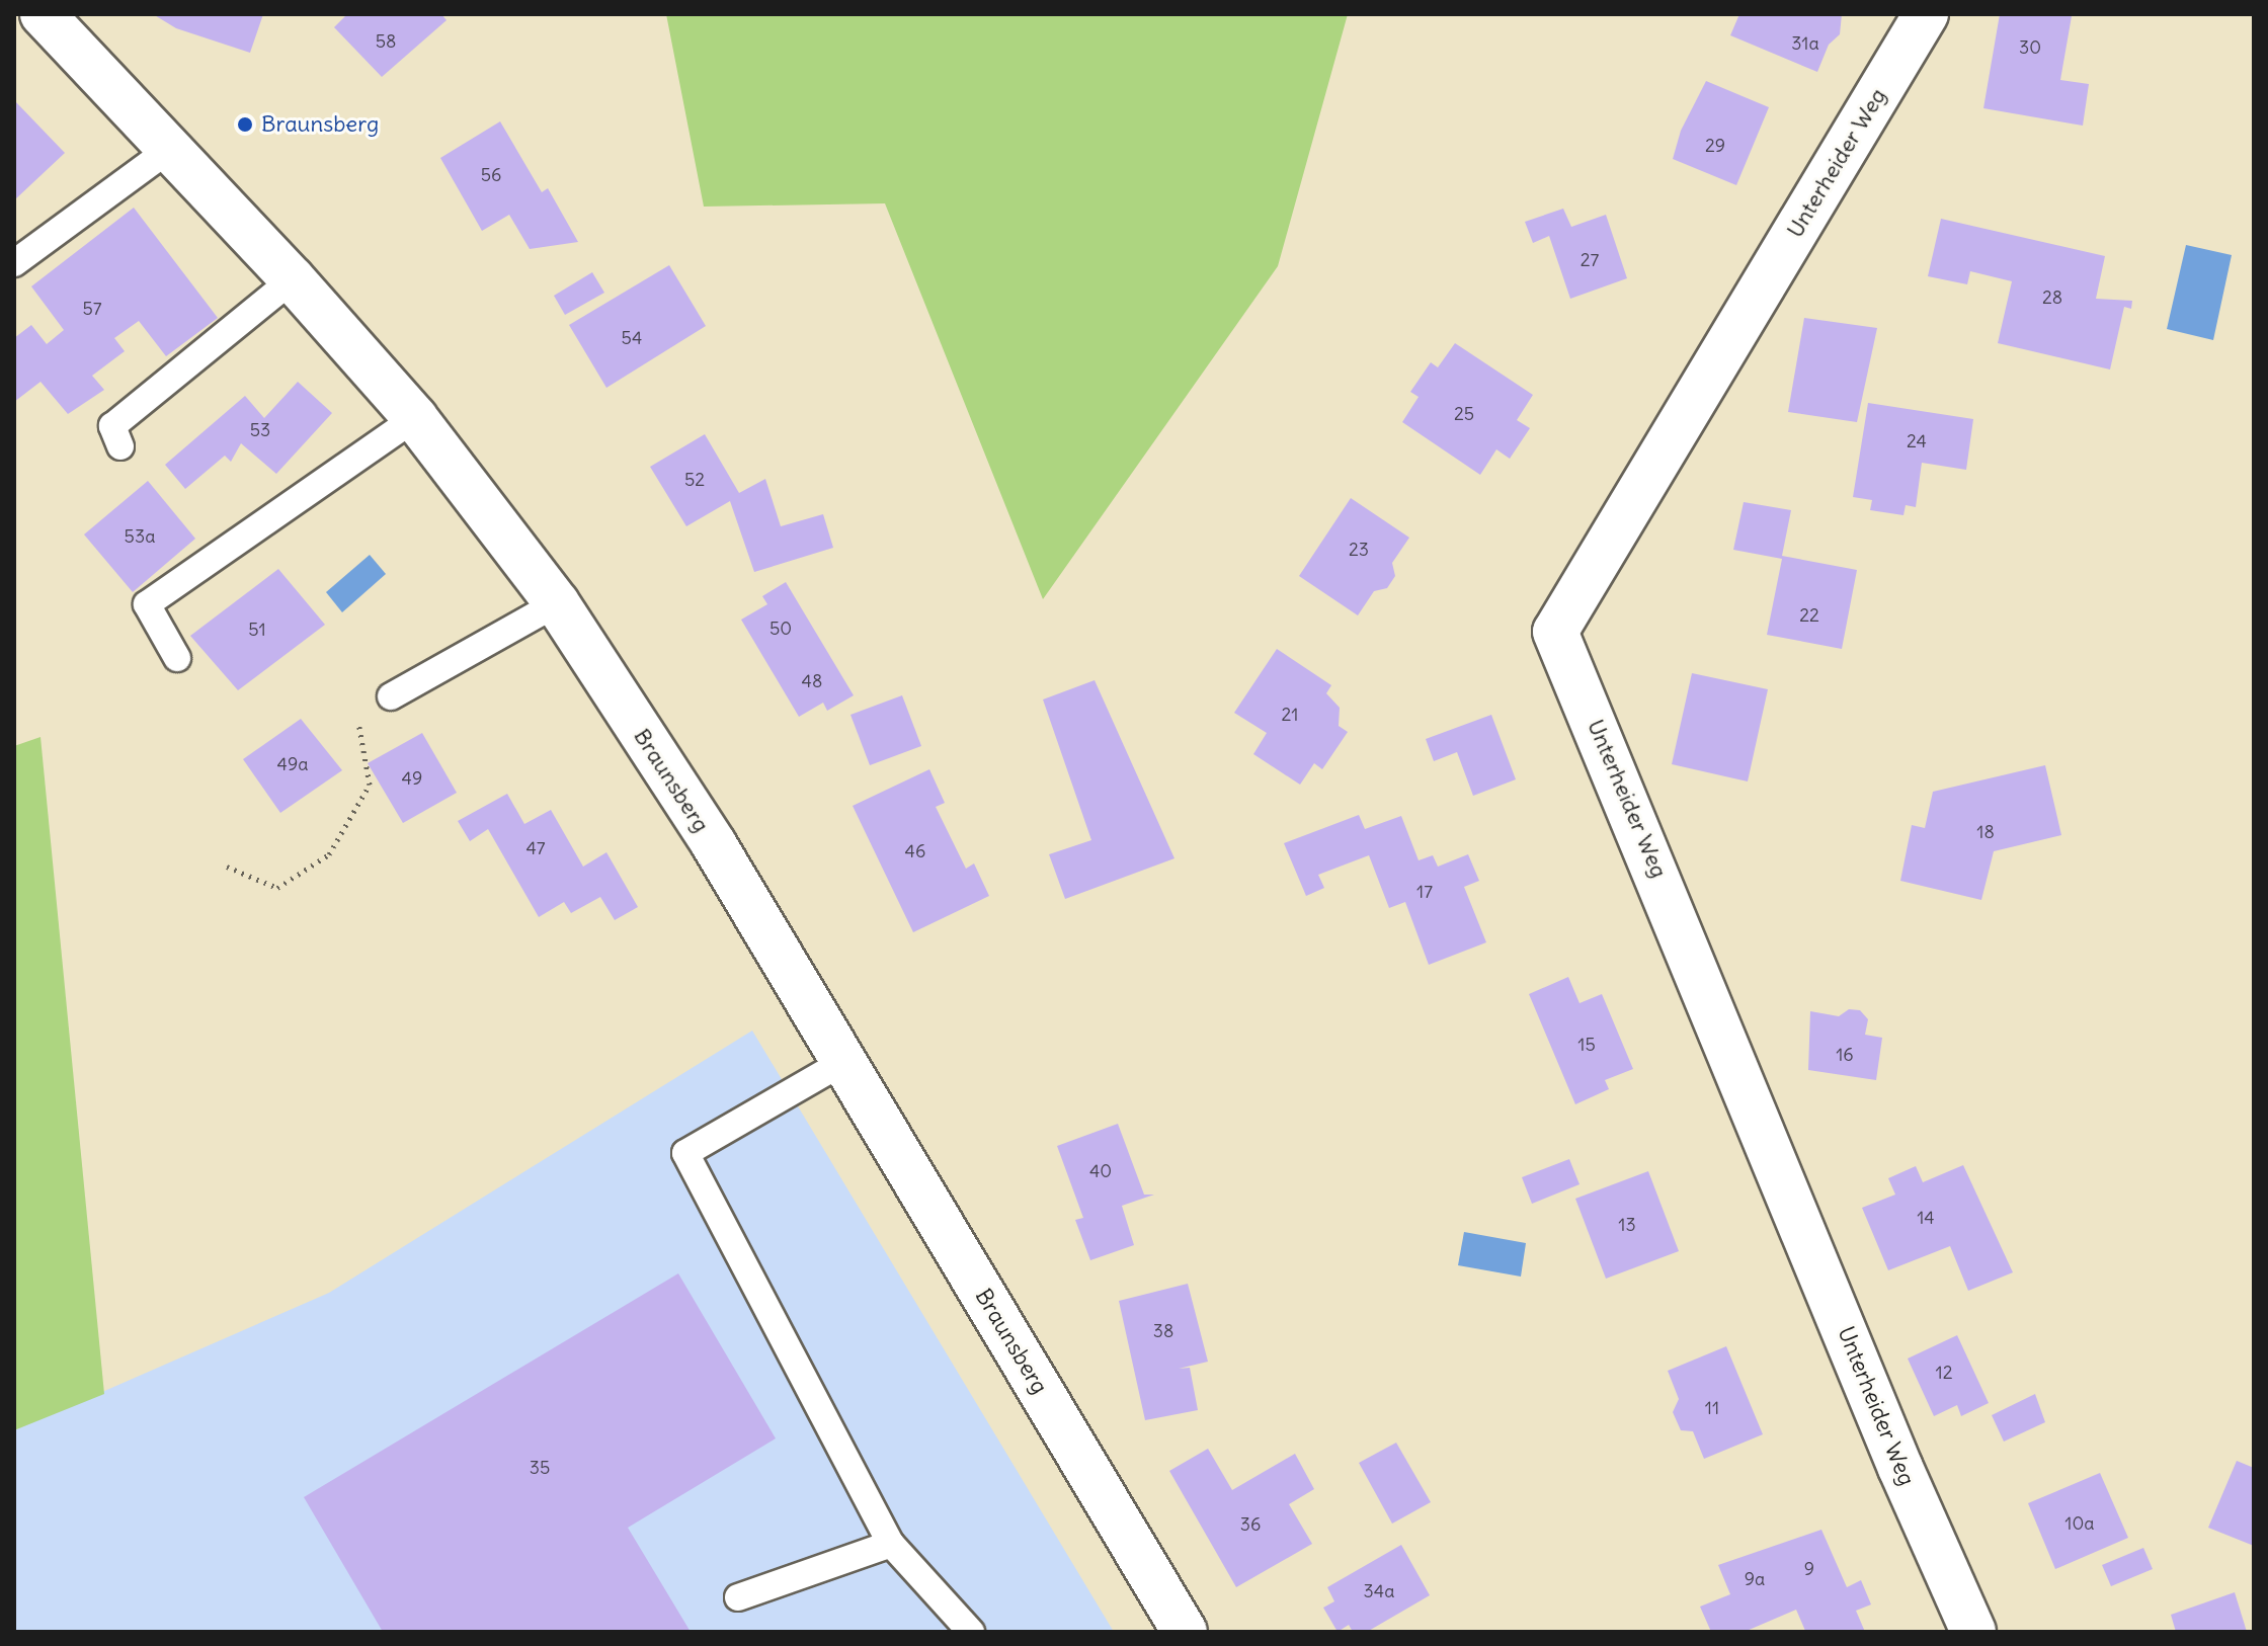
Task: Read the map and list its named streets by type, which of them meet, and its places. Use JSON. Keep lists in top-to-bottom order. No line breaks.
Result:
{"streets":{"main road":["Unterheider Weg","Braunsberg"]},"places":["Braunsberg"],"house_numbers":["58","31a","30","29","56","27","28","57","54","25","53","24","52","53a","23","22","50","51","48","21","49a","49","18","47","46","17","15","16","40","14","13","38","12","11","35","10a","36","9","9a","34a"]}
